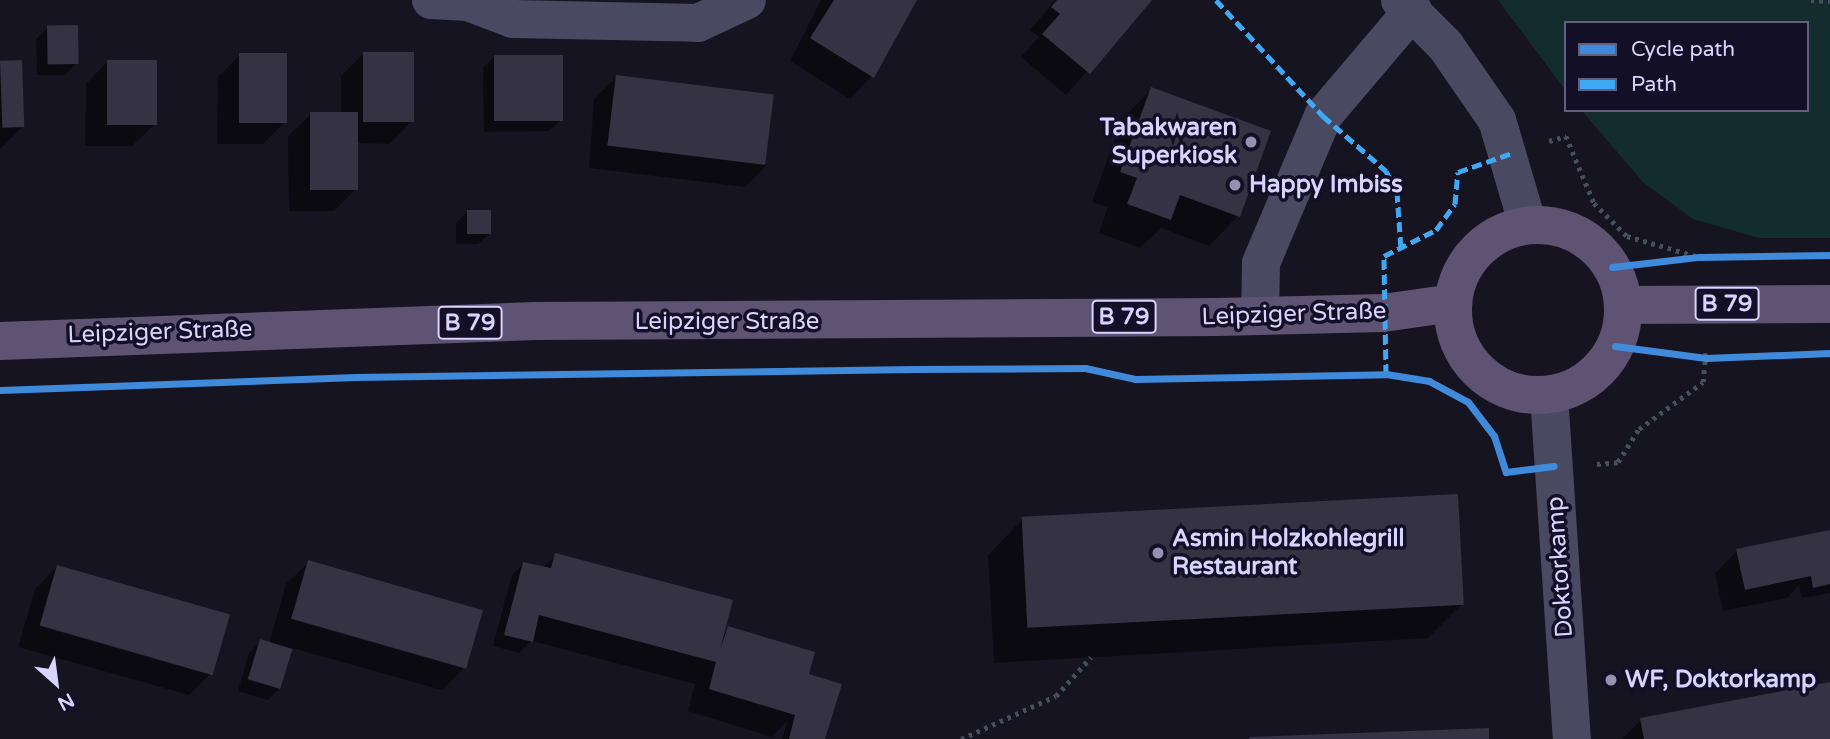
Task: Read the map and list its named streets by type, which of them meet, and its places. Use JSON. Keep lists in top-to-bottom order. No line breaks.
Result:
{"streets":{"main road":["B 79","Leipziger Straße"],"street":["Doktorkamp"]},"crossings":[["B 79","Leipziger Straße"],["B 79","Doktorkamp"],["Leipziger Straße","Doktorkamp"]],"places":["Tabakwaren Superkiosk","Happy Imbiss","Asmin Holzkohlegrill Restaurant","WF, Doktorkamp"],"legend":["Cycle path","Path"],"north":"bottom right"}
